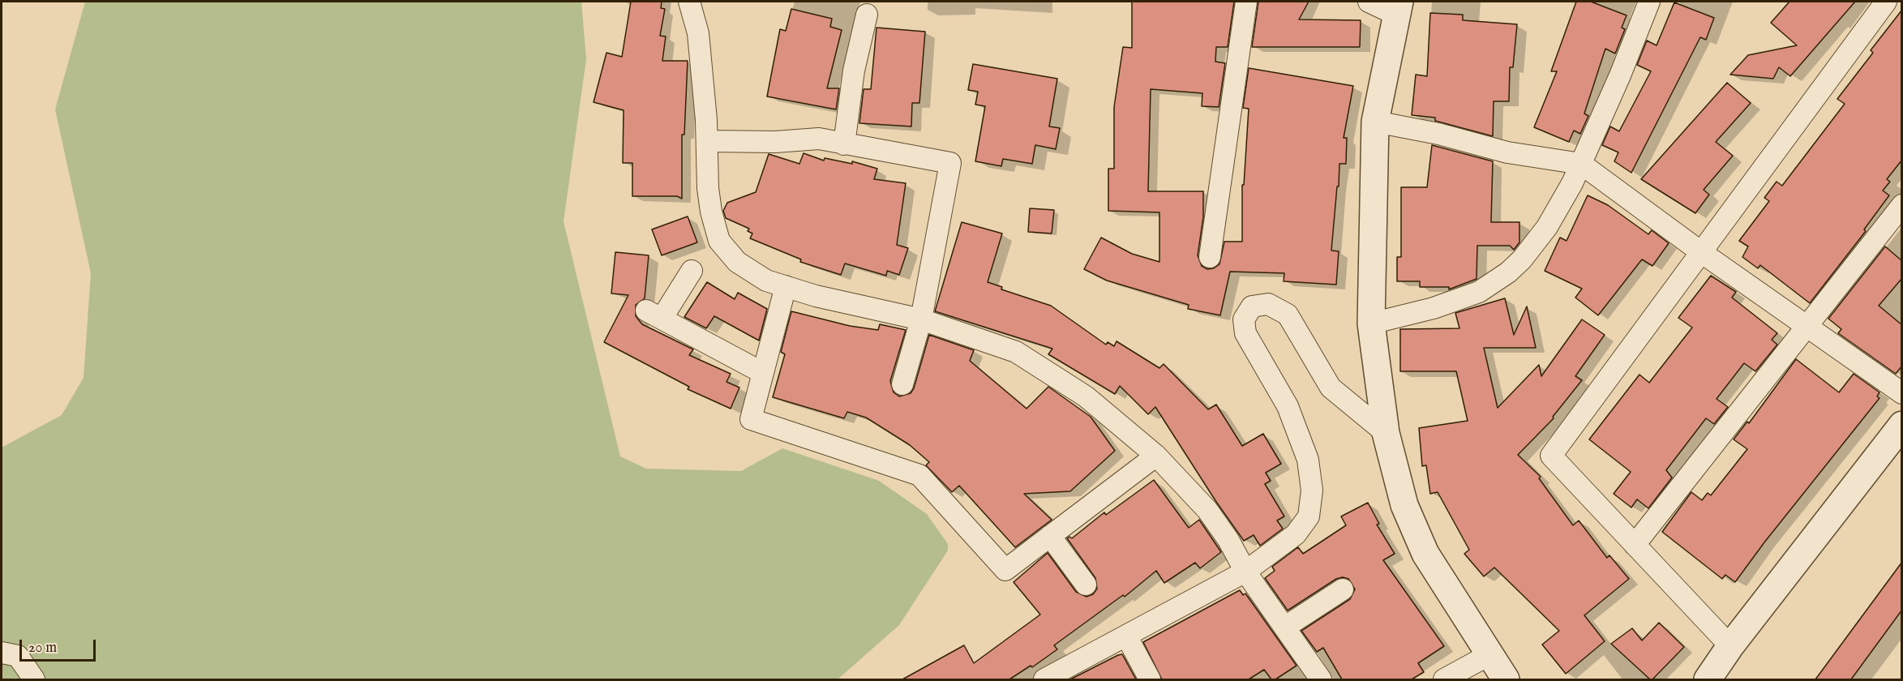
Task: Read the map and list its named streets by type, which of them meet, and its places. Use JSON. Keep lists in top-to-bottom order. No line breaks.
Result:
{"scale_bar":"20 m"}
